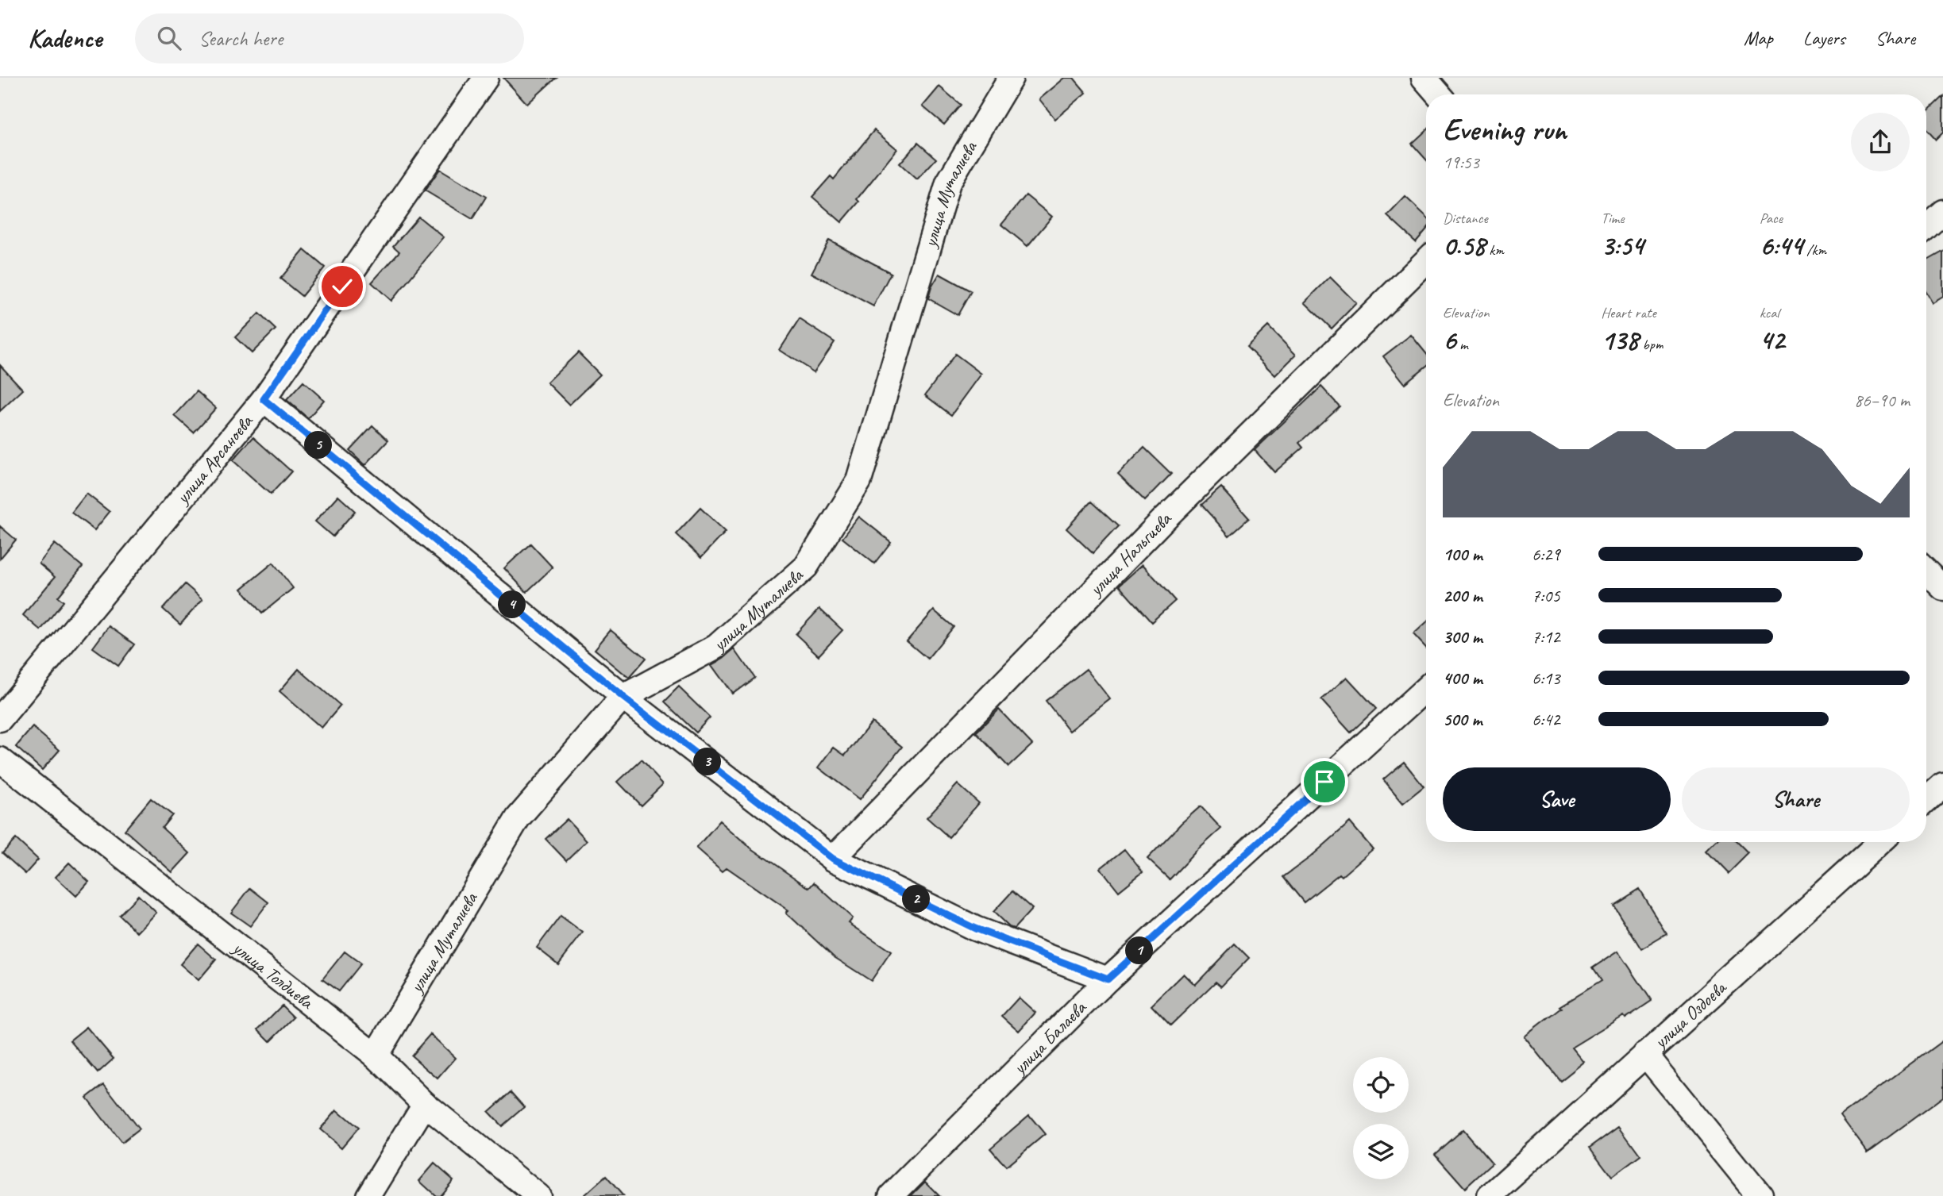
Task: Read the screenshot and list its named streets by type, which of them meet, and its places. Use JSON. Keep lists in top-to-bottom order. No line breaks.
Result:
{"streets":{"street":["улица Муталиева","улица Арсаноева","улица Нальгиева","улица Толдиева","улица Оздоева","улица Балаева"]},"crossings":[["улица Муталиева","улица Толдиева"]],"page":{"header":"Kadence","search":"Search here","nav":["Map","Layers","Share"],"heading":["Evening run","19:53"],"stats":[["Distance","0.58 km"],["Time","3:54"],["Pace","6:44 /km"],["Elevation","6 m"],["Heart rate","138 bpm"],["kcal","42"]],"chart":["Elevation","86–90 m"],"pins":["5","4","3","2","1"],"list":[{"name":"100 m","note":"6:29"},{"name":"200 m","note":"7:05"},{"name":"300 m","note":"7:12"},{"name":"400 m","note":"6:13"},{"name":"500 m","note":"6:42"}],"buttons":["Save","Share"]}}
